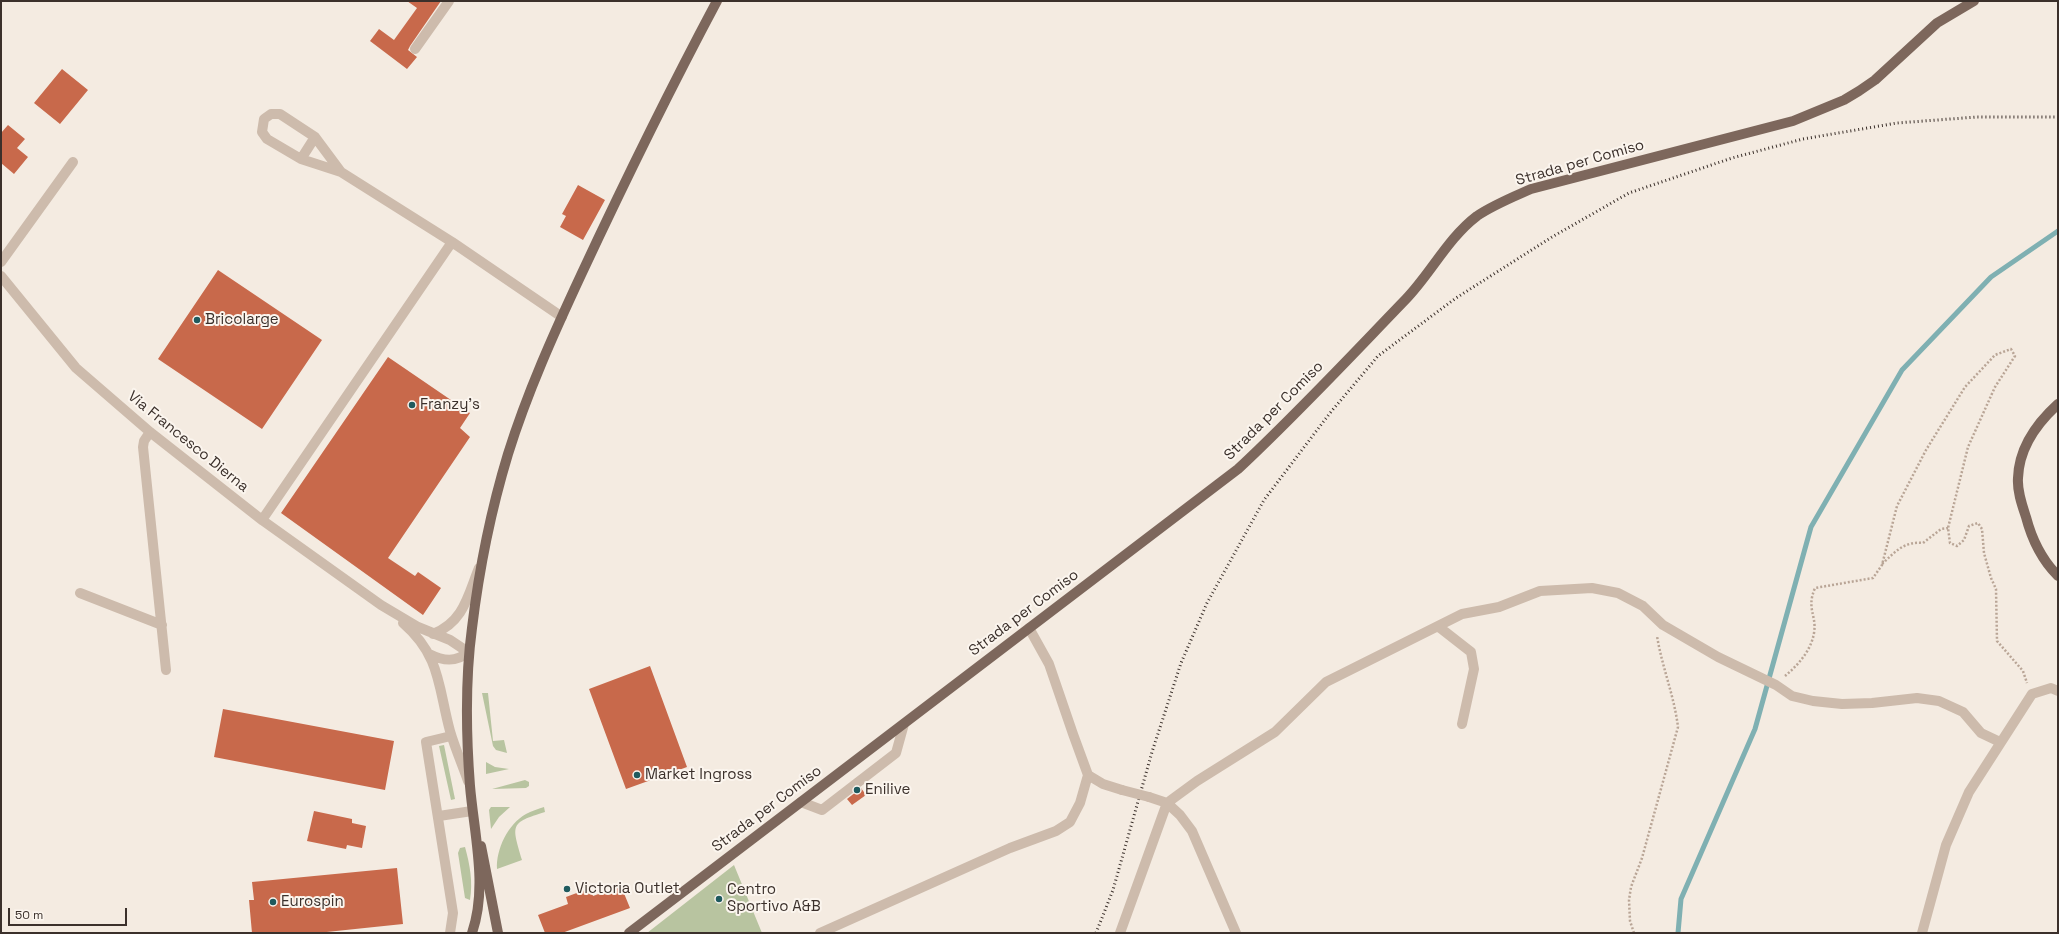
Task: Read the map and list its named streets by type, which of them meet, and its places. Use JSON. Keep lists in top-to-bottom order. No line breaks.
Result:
{"streets":{"main road":["Strada per Comiso"],"street":["Via Francesco Dierna"]},"places":["Bricolarge","Franzy's","Market Ingross","Enilive","Victoria Outlet","Centro Sportivo A&B","Eurospin"],"scale_bar":"50 m"}
